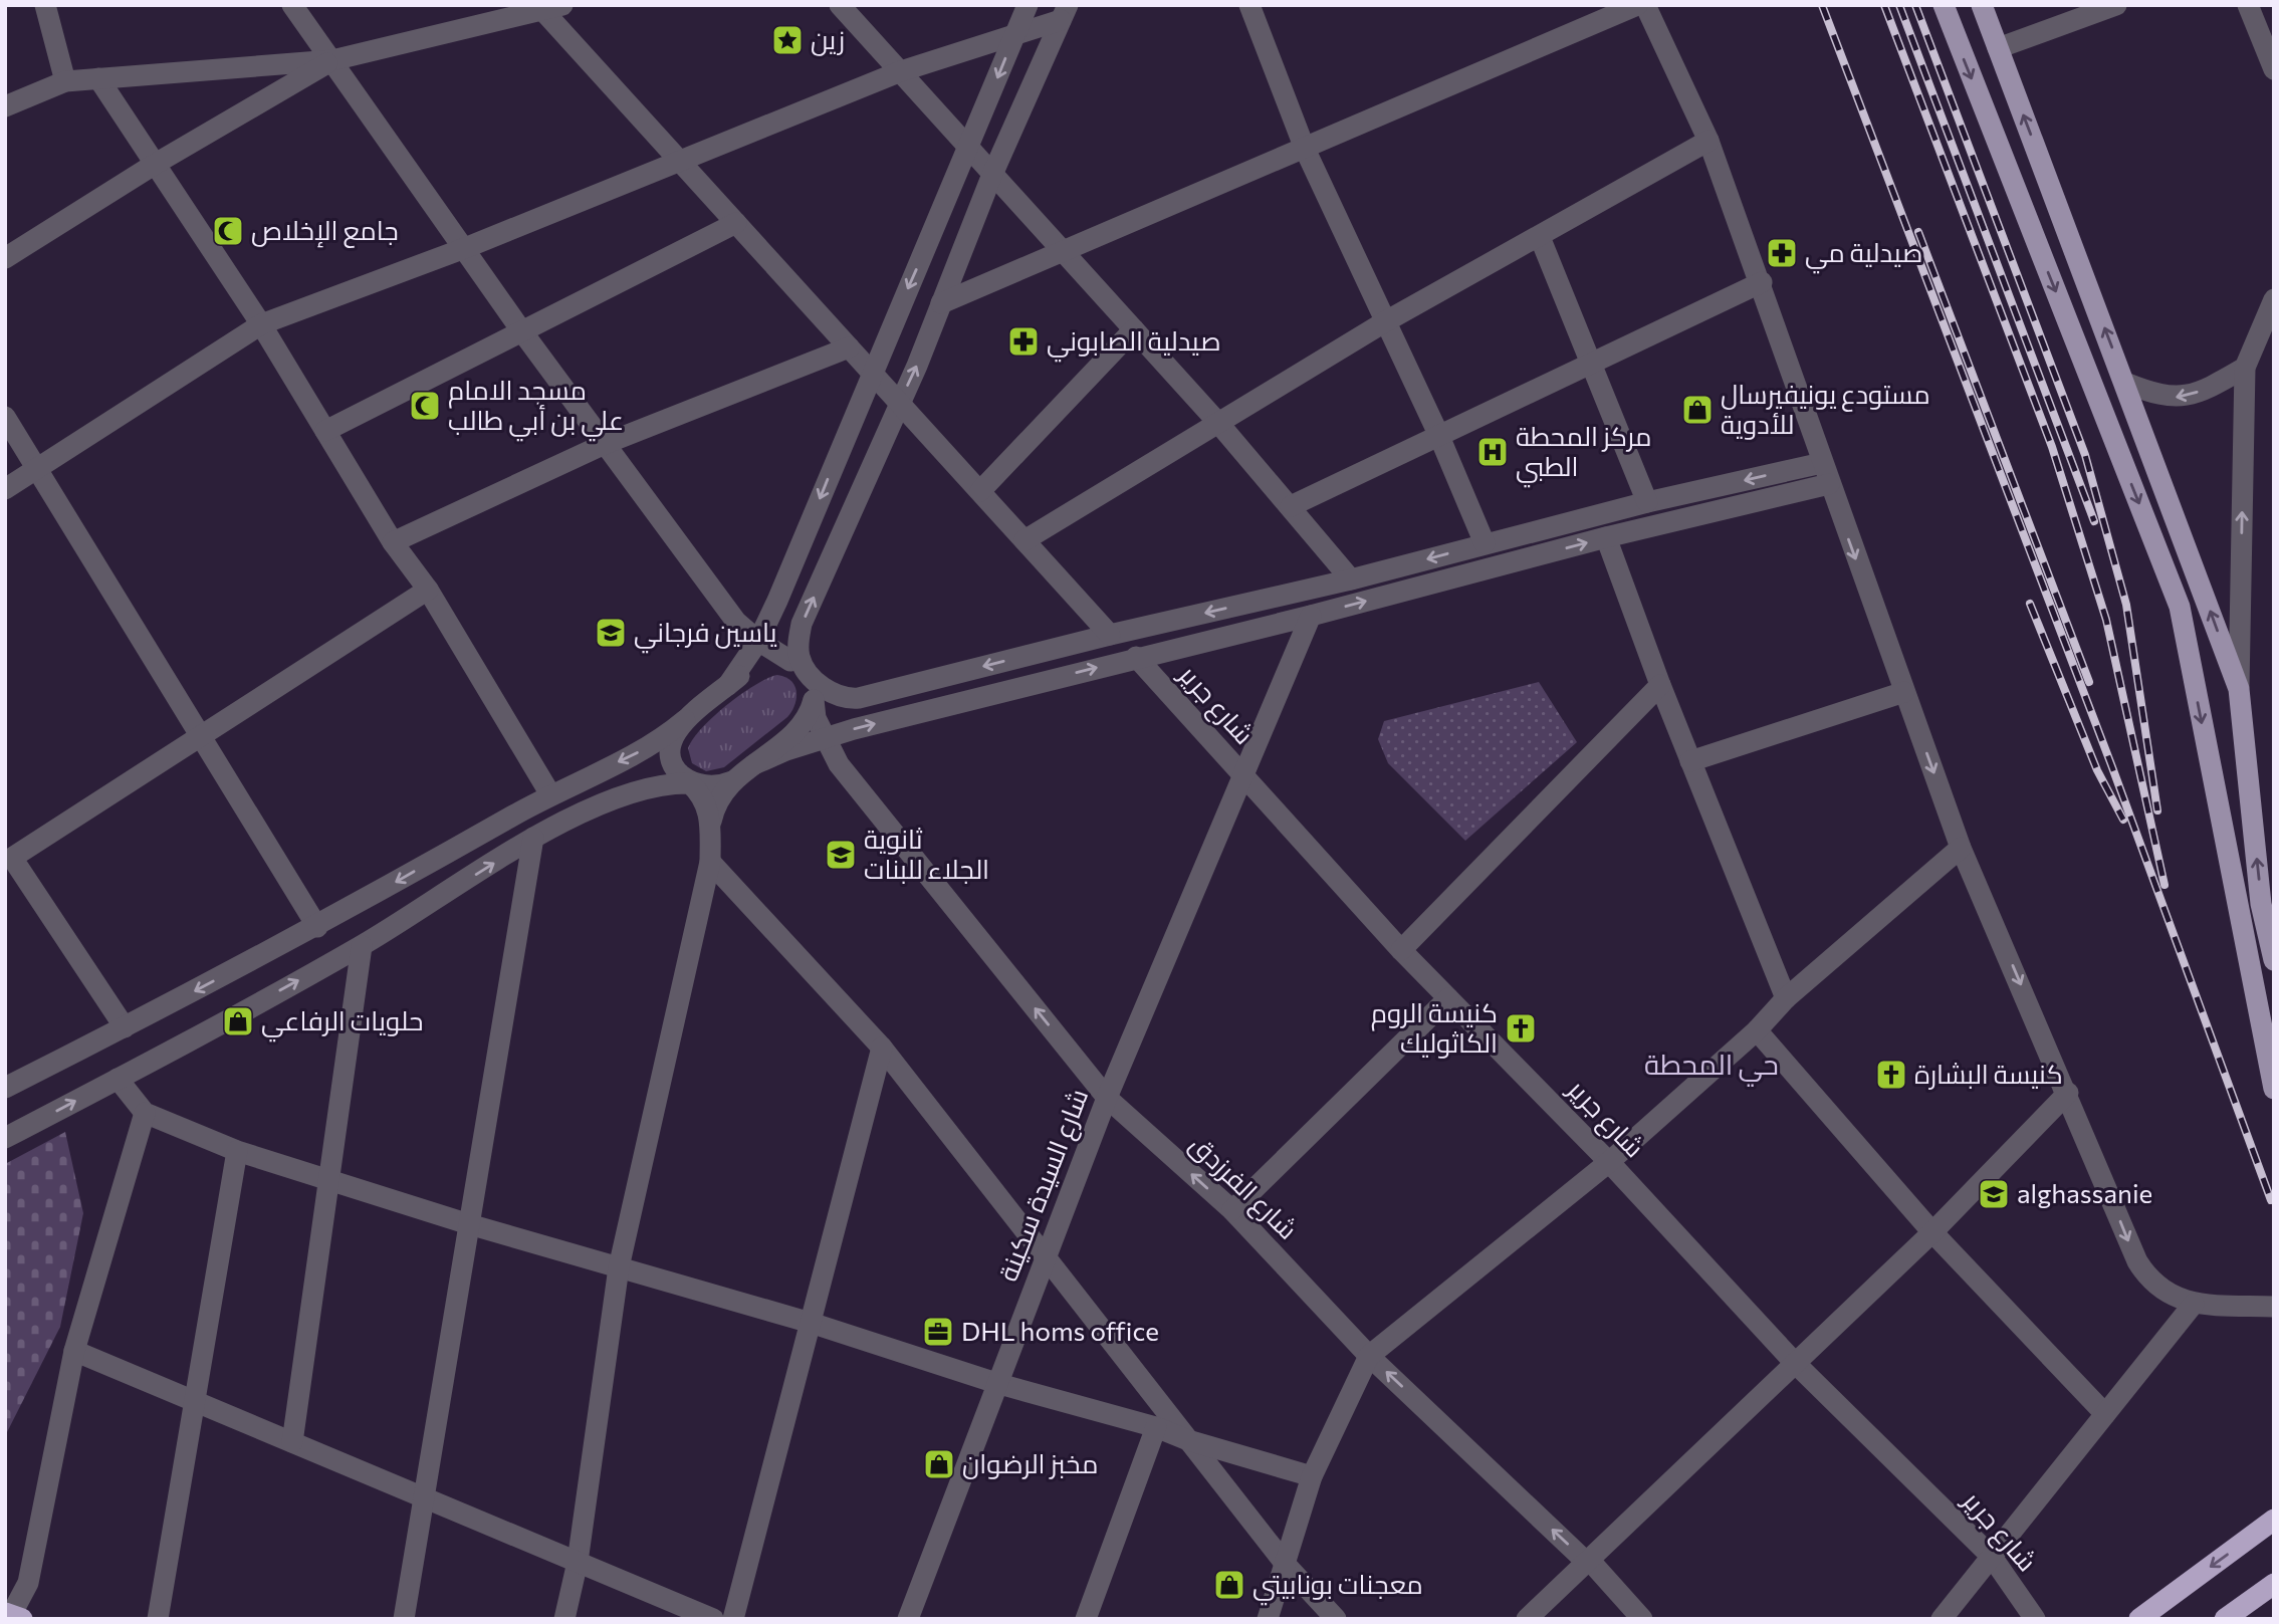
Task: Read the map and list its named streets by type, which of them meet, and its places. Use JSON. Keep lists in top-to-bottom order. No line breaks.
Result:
{"streets":{"street":["شارع جرير","شارع السيدة سكينة","شارع الفرزدق"]},"crossings":[["شارع جرير","شارع السيدة سكينة"],["شارع السيدة سكينة","شارع الفرزدق"]],"districts":["حي المحطة"],"places":{"place":["زين"],"mosque":["جامع الإخلاص","مسجد الامام علي بن أبي طالب"],"pharmacy":["صيدلية مي","صيدلية الصابوني"],"shop":["مستودع يونيفيرسال للأدوية","حلويات الرفاعي","مخبز الرضوان","معجنات بونابيتي"],"hospital":["مركز المحطة الطبي"],"school or university":["ياسين فرجاني","ثانوية الجلاء للبنات","alghassanie"],"church":["كنيسة الروم الكاثوليك","كنيسة البشارة"],"office":["DHL homs office"]}}
